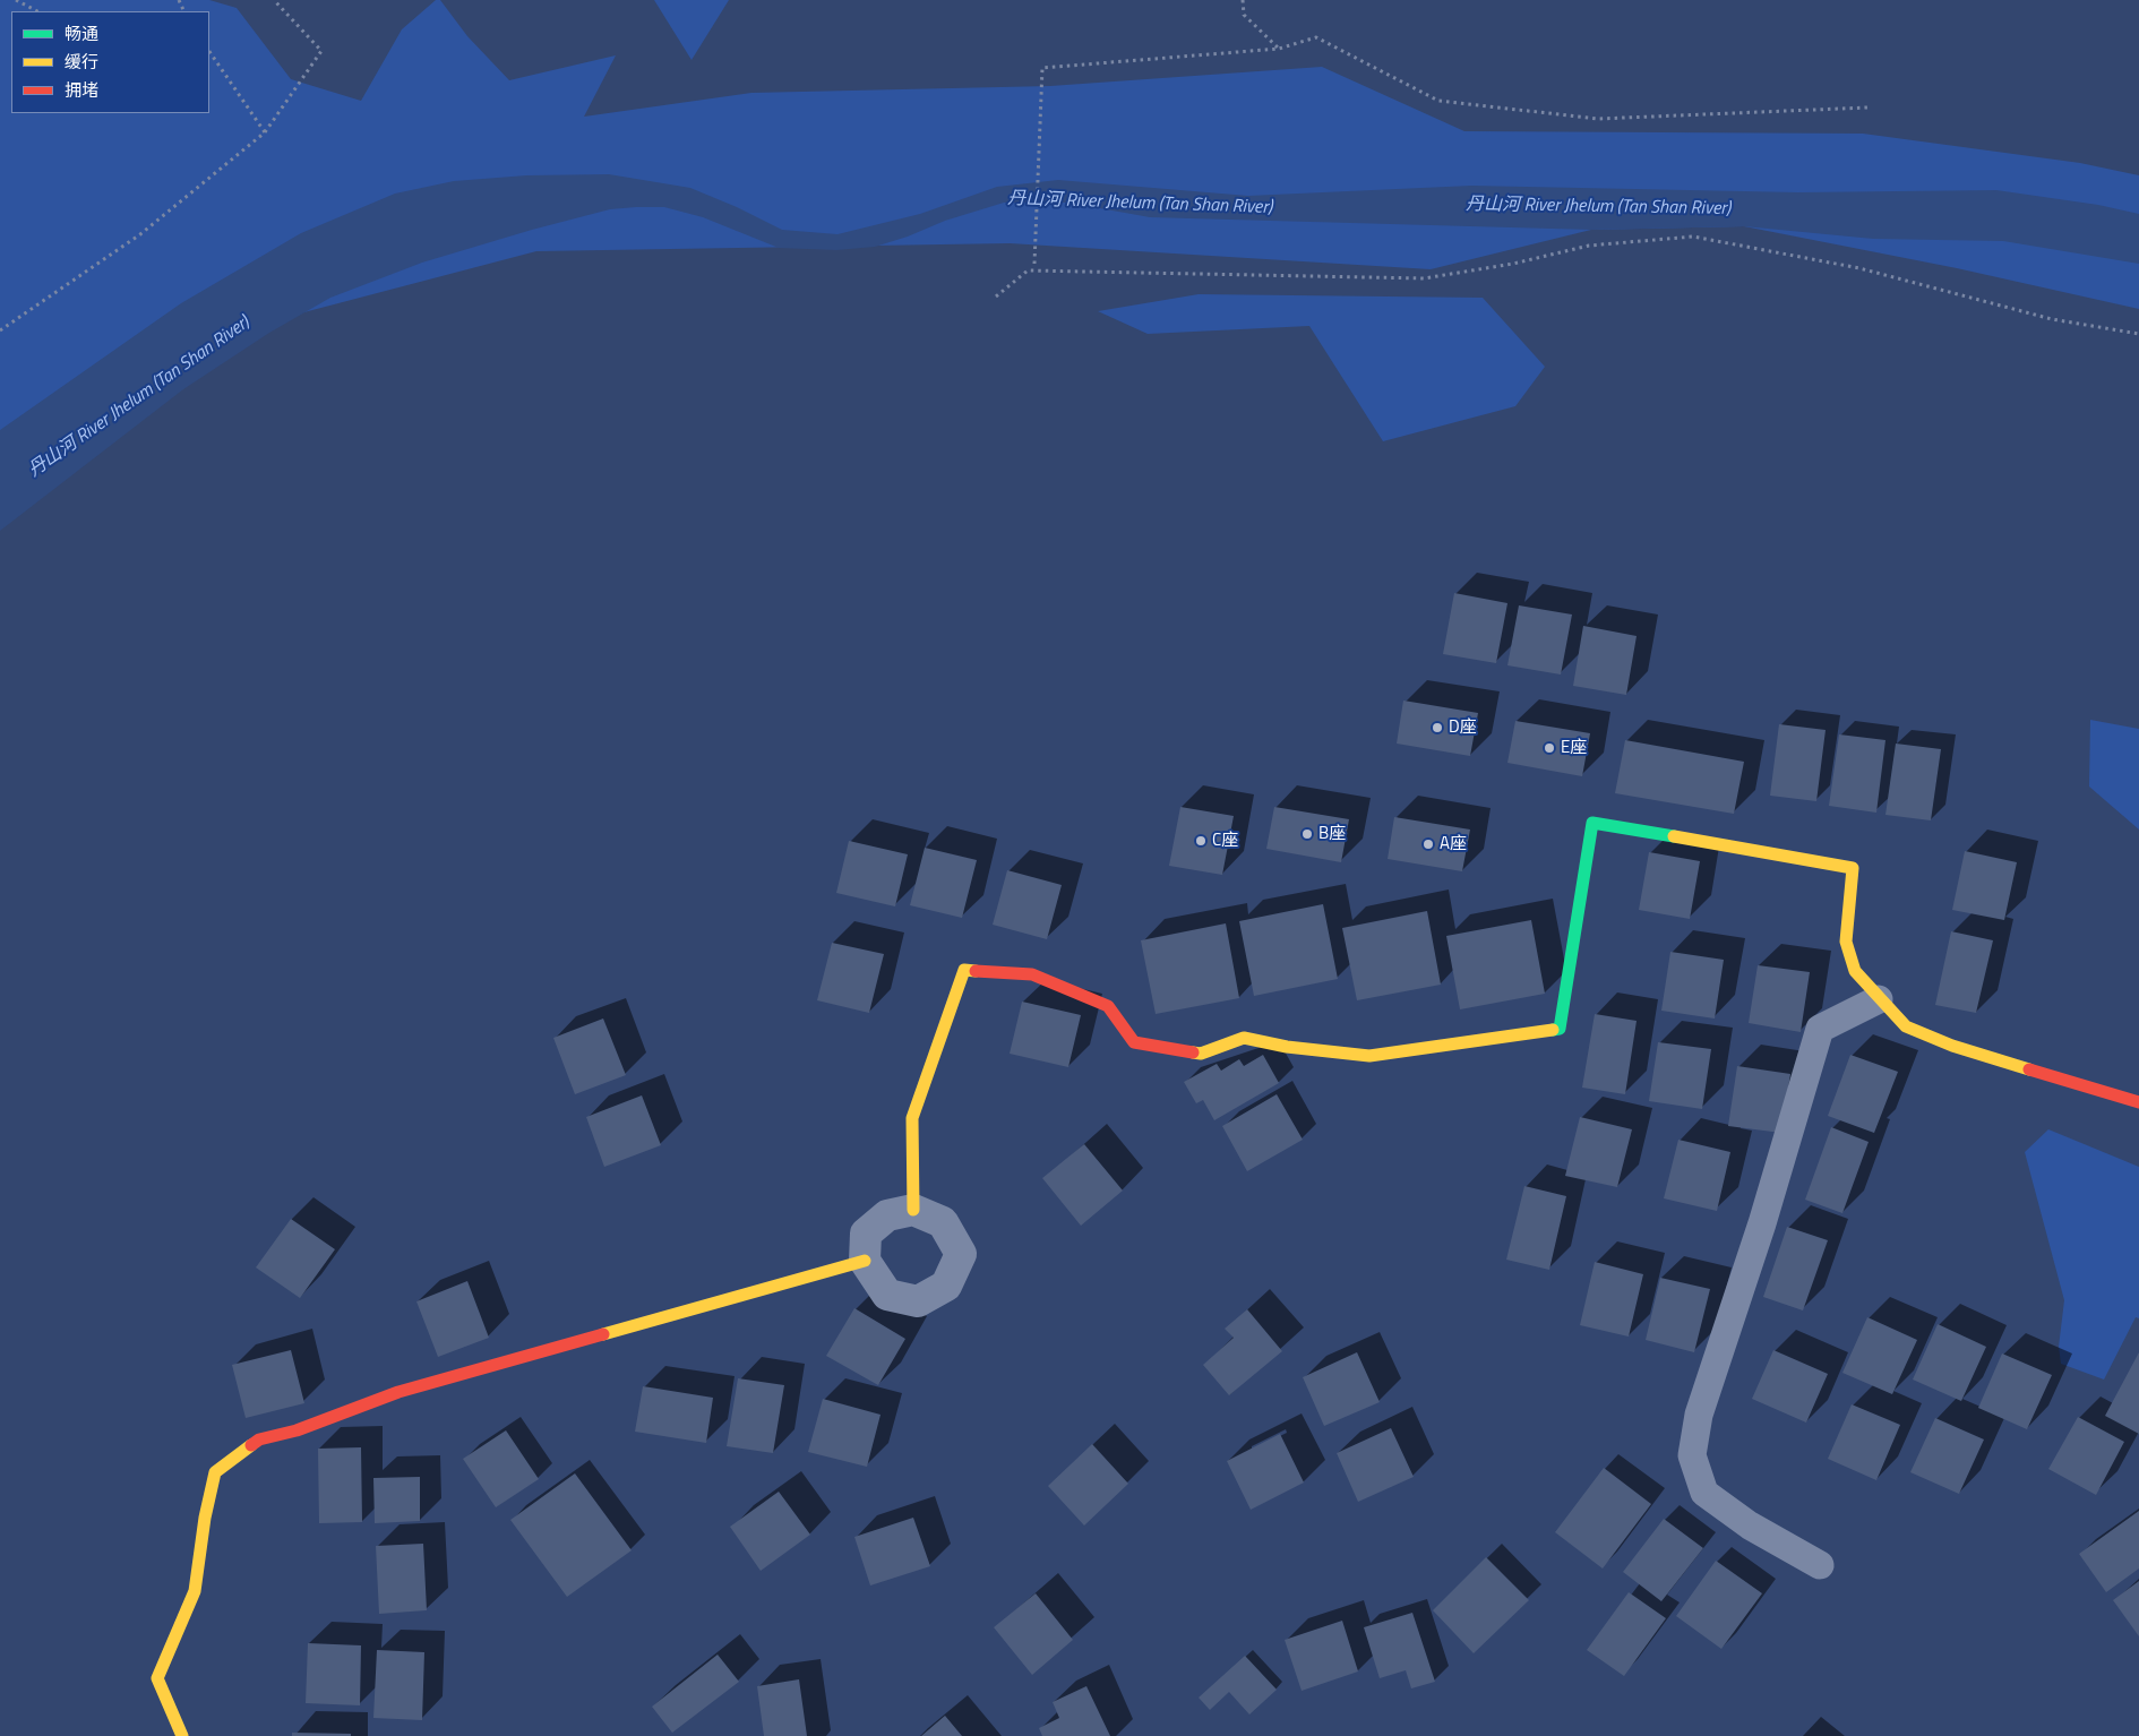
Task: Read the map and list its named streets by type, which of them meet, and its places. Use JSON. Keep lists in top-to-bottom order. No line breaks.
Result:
{"water":["丹山河 River Jhelum (Tan Shan River)"],"places":["D座","E座","B座","C座","A座"],"legend":["畅通","缓行","拥堵"]}
